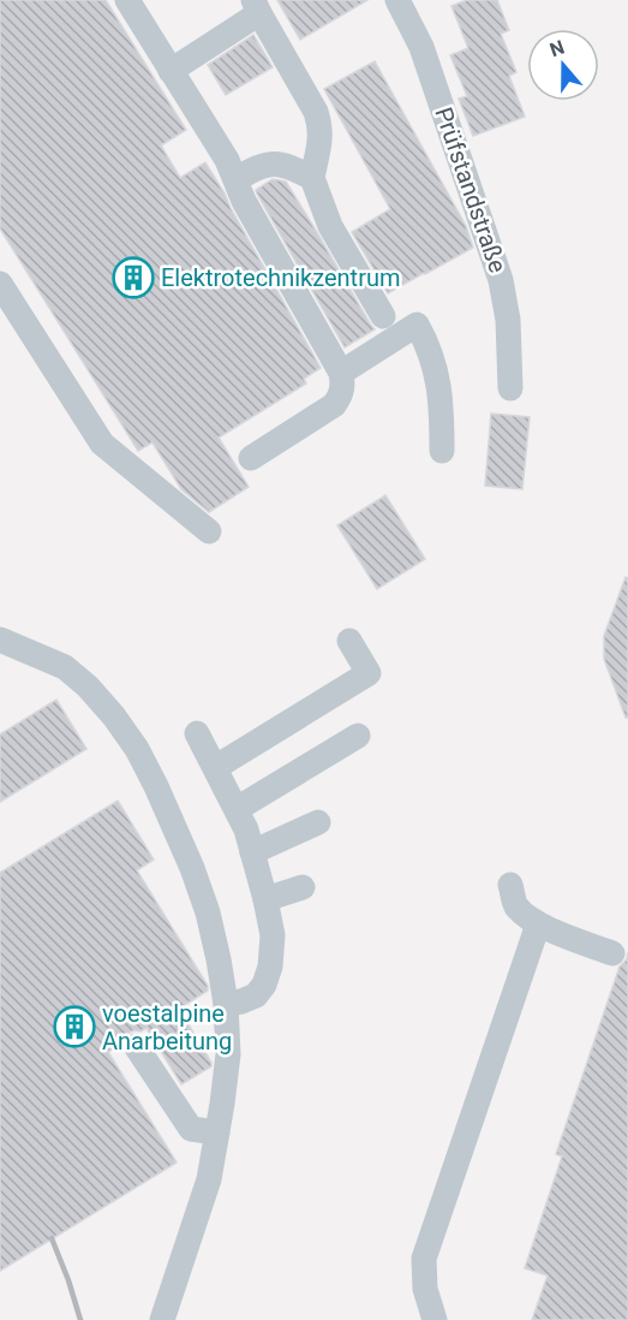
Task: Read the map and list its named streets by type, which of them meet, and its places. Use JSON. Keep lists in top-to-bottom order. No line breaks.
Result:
{"streets":{"street":["Prüfstandstraße"]},"places":{"building":["Elektrotechnikzentrum","voestalpine Anarbeitung"]},"north":"top"}
